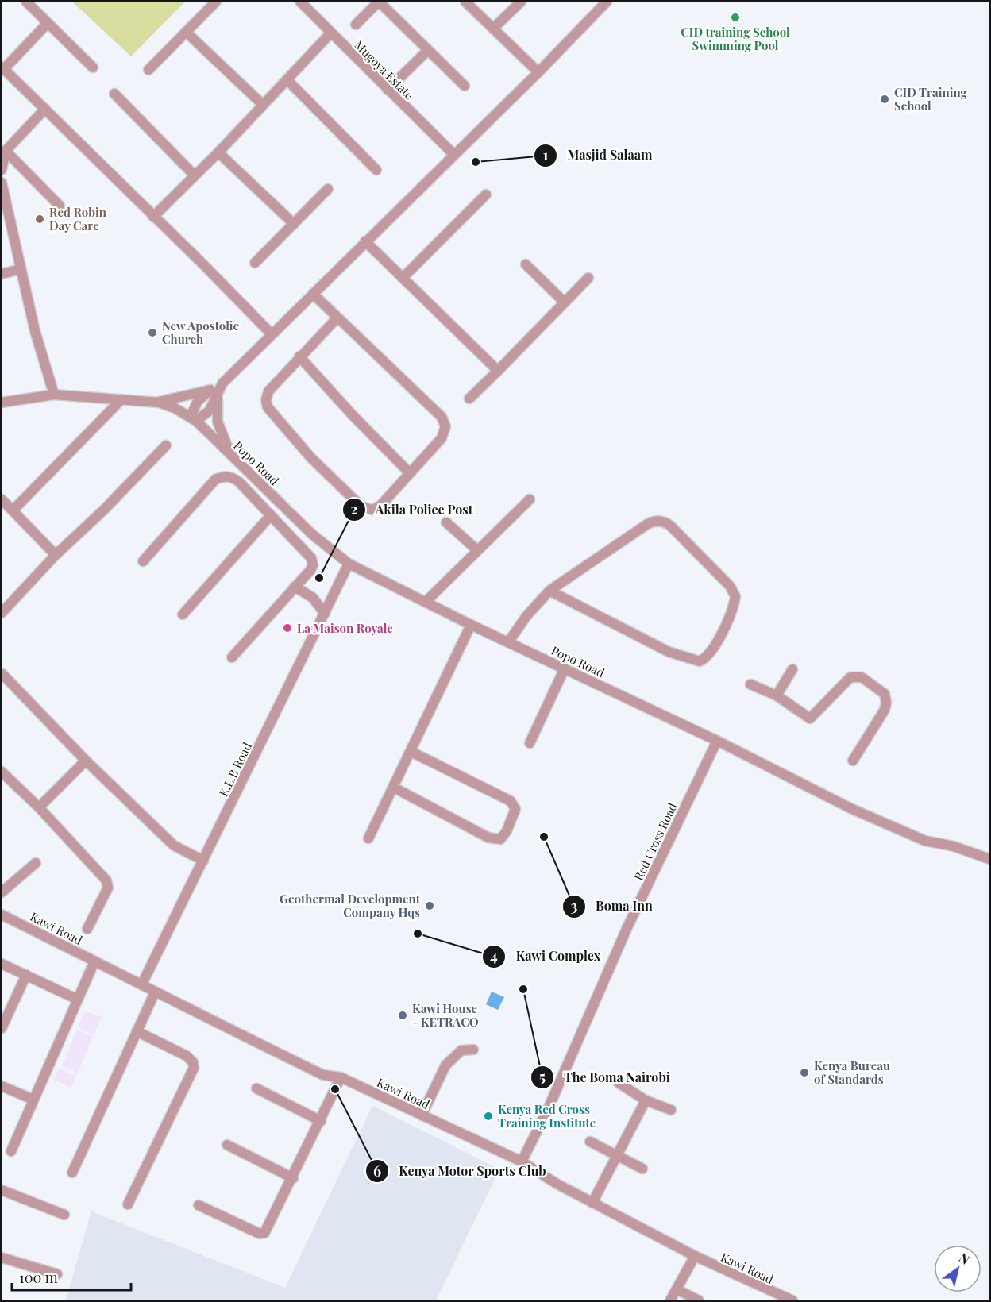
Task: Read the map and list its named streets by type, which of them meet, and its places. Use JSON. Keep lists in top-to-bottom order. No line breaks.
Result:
{"streets":{"street":["Mugoya Estate","Popo Road","K.L.B Road","Red Cross Road","Kawi Road"]},"crossings":[["Popo Road","K.L.B Road"],["Popo Road","Red Cross Road"],["K.L.B Road","Kawi Road"],["Red Cross Road","Kawi Road"]],"places":["CID training School Swimming Pool","CID Training School","Masjid Salaam","Red Robin Day Care","New Apostolic Church","Akila Police Post","La Maison Royale","Boma Inn","Geothermal Development Company Hqs","Kawi Complex","The Boma Nairobi","Kawi House - KETRACO","Kenya Bureau of Standards","Kenya Motor Sports Club","Kenya Red Cross Training Institute"],"scale_bar":"100 m","north":"top right"}
